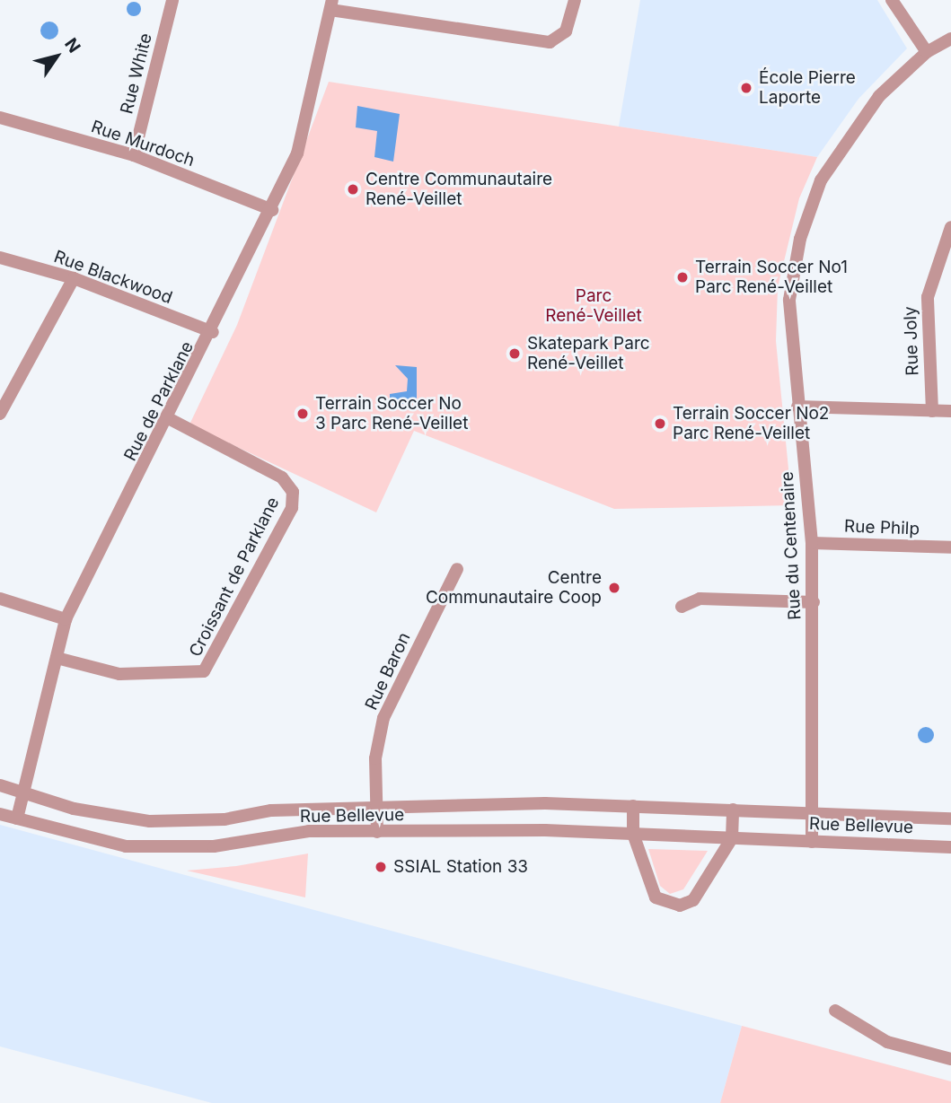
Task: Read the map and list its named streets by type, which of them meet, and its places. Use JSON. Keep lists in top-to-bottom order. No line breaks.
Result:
{"streets":{"street":["Rue White","Rue Murdoch","Rue Blackwood","Rue Joly","Rue de Parklane","Rue Philp","Rue du Centenaire","Croissant de Parklane","Rue Baron","Rue Bellevue"]},"crossings":[["Rue White","Rue Murdoch"],["Rue Murdoch","Rue de Parklane"],["Rue Blackwood","Rue de Parklane"],["Rue de Parklane","Croissant de Parklane"],["Rue de Parklane","Rue Bellevue"],["Rue Philp","Rue du Centenaire"],["Rue du Centenaire","Rue Bellevue"],["Rue Baron","Rue Bellevue"]],"parks":["Parc René-Veillet"],"places":["École Pierre Laporte","Centre Communautaire René-Veillet","Terrain Soccer No1 Parc René-Veillet","Skatepark Parc René-Veillet","Terrain Soccer No 3 Parc René-Veillet","Terrain Soccer No2 Parc René-Veillet","Centre Communautaire Coop","SSIAL Station 33"],"north":"top right"}
